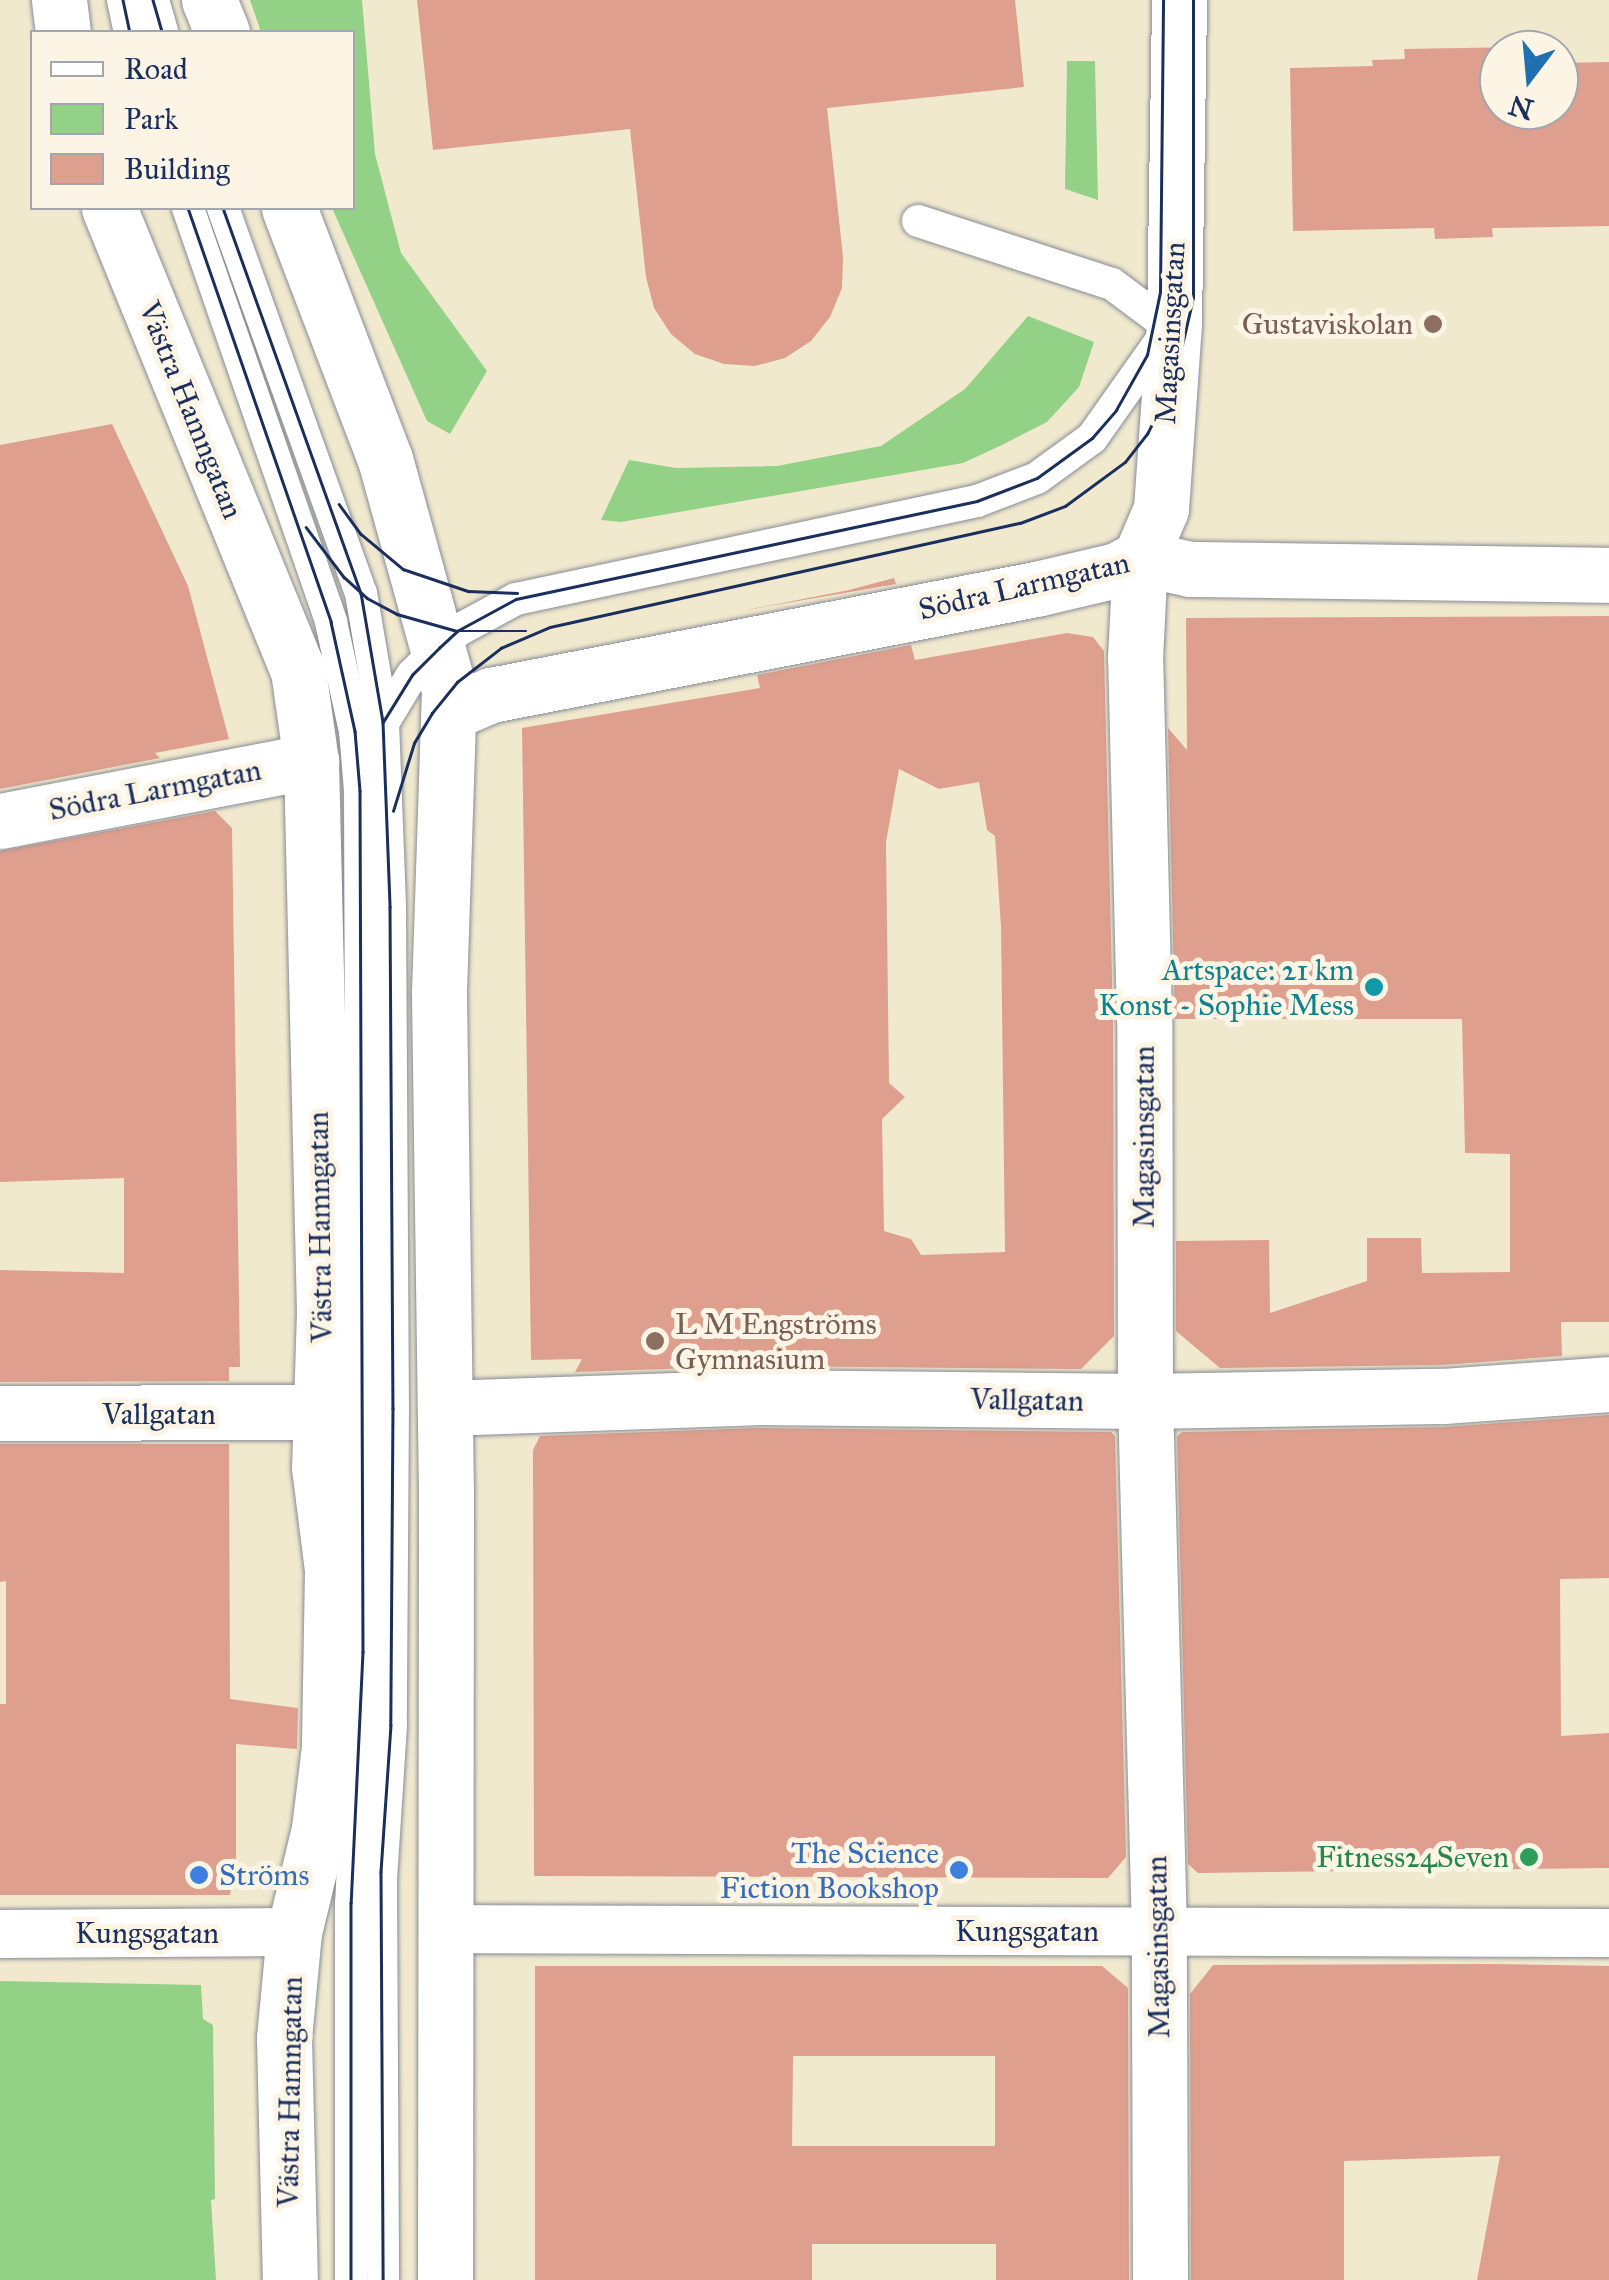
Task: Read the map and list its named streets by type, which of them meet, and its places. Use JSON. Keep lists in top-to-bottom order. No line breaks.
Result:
{"streets":{"street":["Magasinsgatan","Västra Hamngatan","Södra Larmgatan","Vallgatan","Kungsgatan"]},"crossings":[["Magasinsgatan","Södra Larmgatan"],["Magasinsgatan","Vallgatan"],["Magasinsgatan","Kungsgatan"],["Västra Hamngatan","Södra Larmgatan"],["Västra Hamngatan","Vallgatan"],["Västra Hamngatan","Kungsgatan"]],"places":["Gustaviskolan","Artspace: 21 km Konst - Sophie Mess","L M Engströms Gymnasium","Fitness24Seven","The Science Fiction Bookshop","Ströms"],"legend":["Road","Park","Building"],"north":"bottom"}
